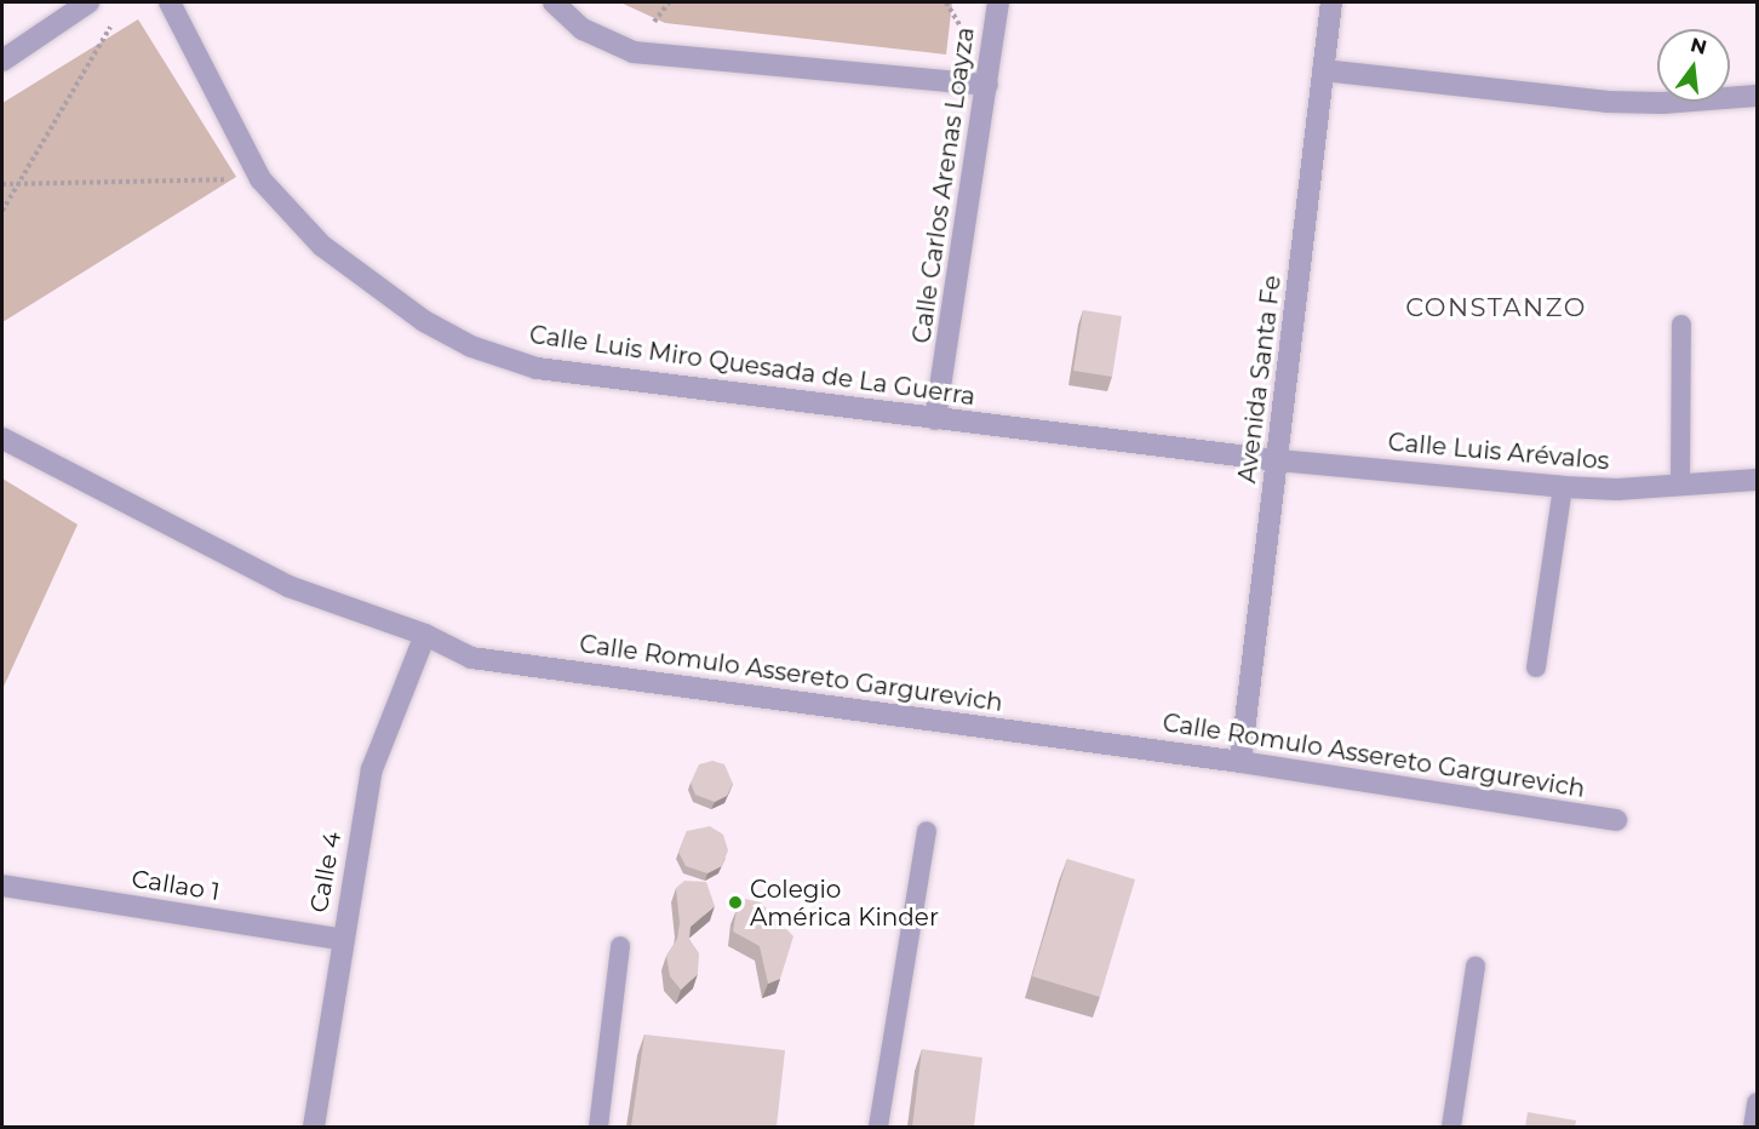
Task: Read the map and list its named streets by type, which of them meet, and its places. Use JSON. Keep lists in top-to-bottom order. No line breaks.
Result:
{"streets":{"street":["Calle Carlos Arenas Loayza","Calle Luis Miro Quesada de La Guerra","Avenida Santa Fe","Calle Luis Arévalos","Calle Romulo Assereto Gargurevich","Calle 4","Callao 1"]},"crossings":[["Calle Carlos Arenas Loayza","Calle Luis Miro Quesada de La Guerra"],["Calle Luis Miro Quesada de La Guerra","Avenida Santa Fe"],["Calle Luis Miro Quesada de La Guerra","Calle Luis Arévalos"],["Avenida Santa Fe","Calle Luis Arévalos"],["Avenida Santa Fe","Calle Romulo Assereto Gargurevich"],["Calle Romulo Assereto Gargurevich","Calle 4"],["Calle 4","Callao 1"]],"districts":["CONSTANZO"],"places":["Colegio América Kinder"],"north":"top"}
